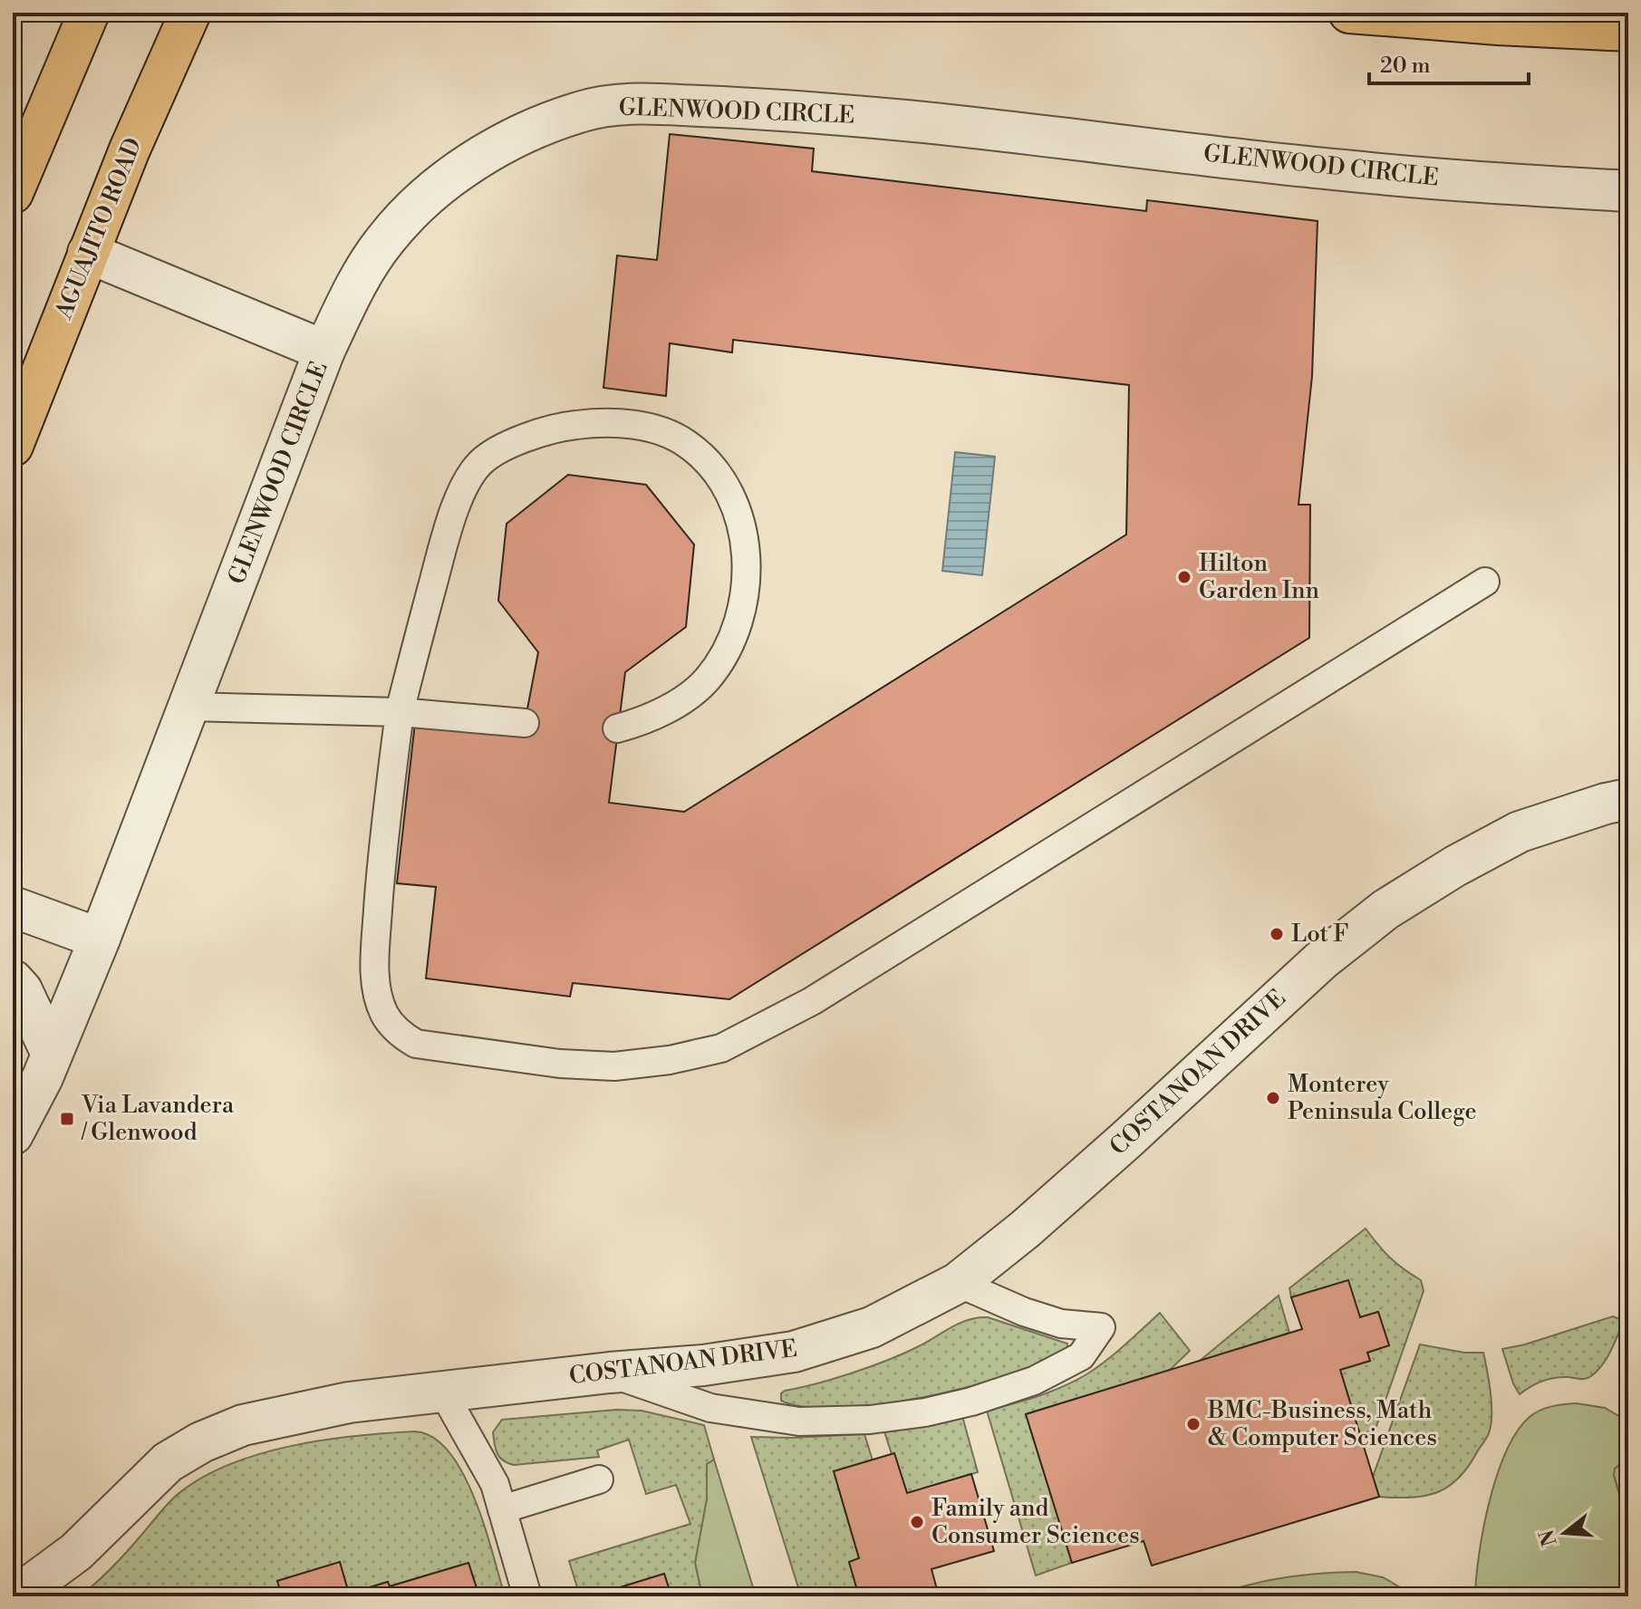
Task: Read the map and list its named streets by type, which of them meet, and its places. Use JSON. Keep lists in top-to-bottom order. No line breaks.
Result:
{"streets":{"main road":["AGUAJITO ROAD"],"street":["GLENWOOD CIRCLE","COSTANOAN DRIVE"]},"places":{"other":["Hilton Garden Inn","Lot F","Monterey Peninsula College","BMC-Business, Math & Computer Sciences","Family and Consumer Sciences"],"transit":["Via Lavandera / Glenwood"]},"scale_bar":"20 m","north":"left"}
